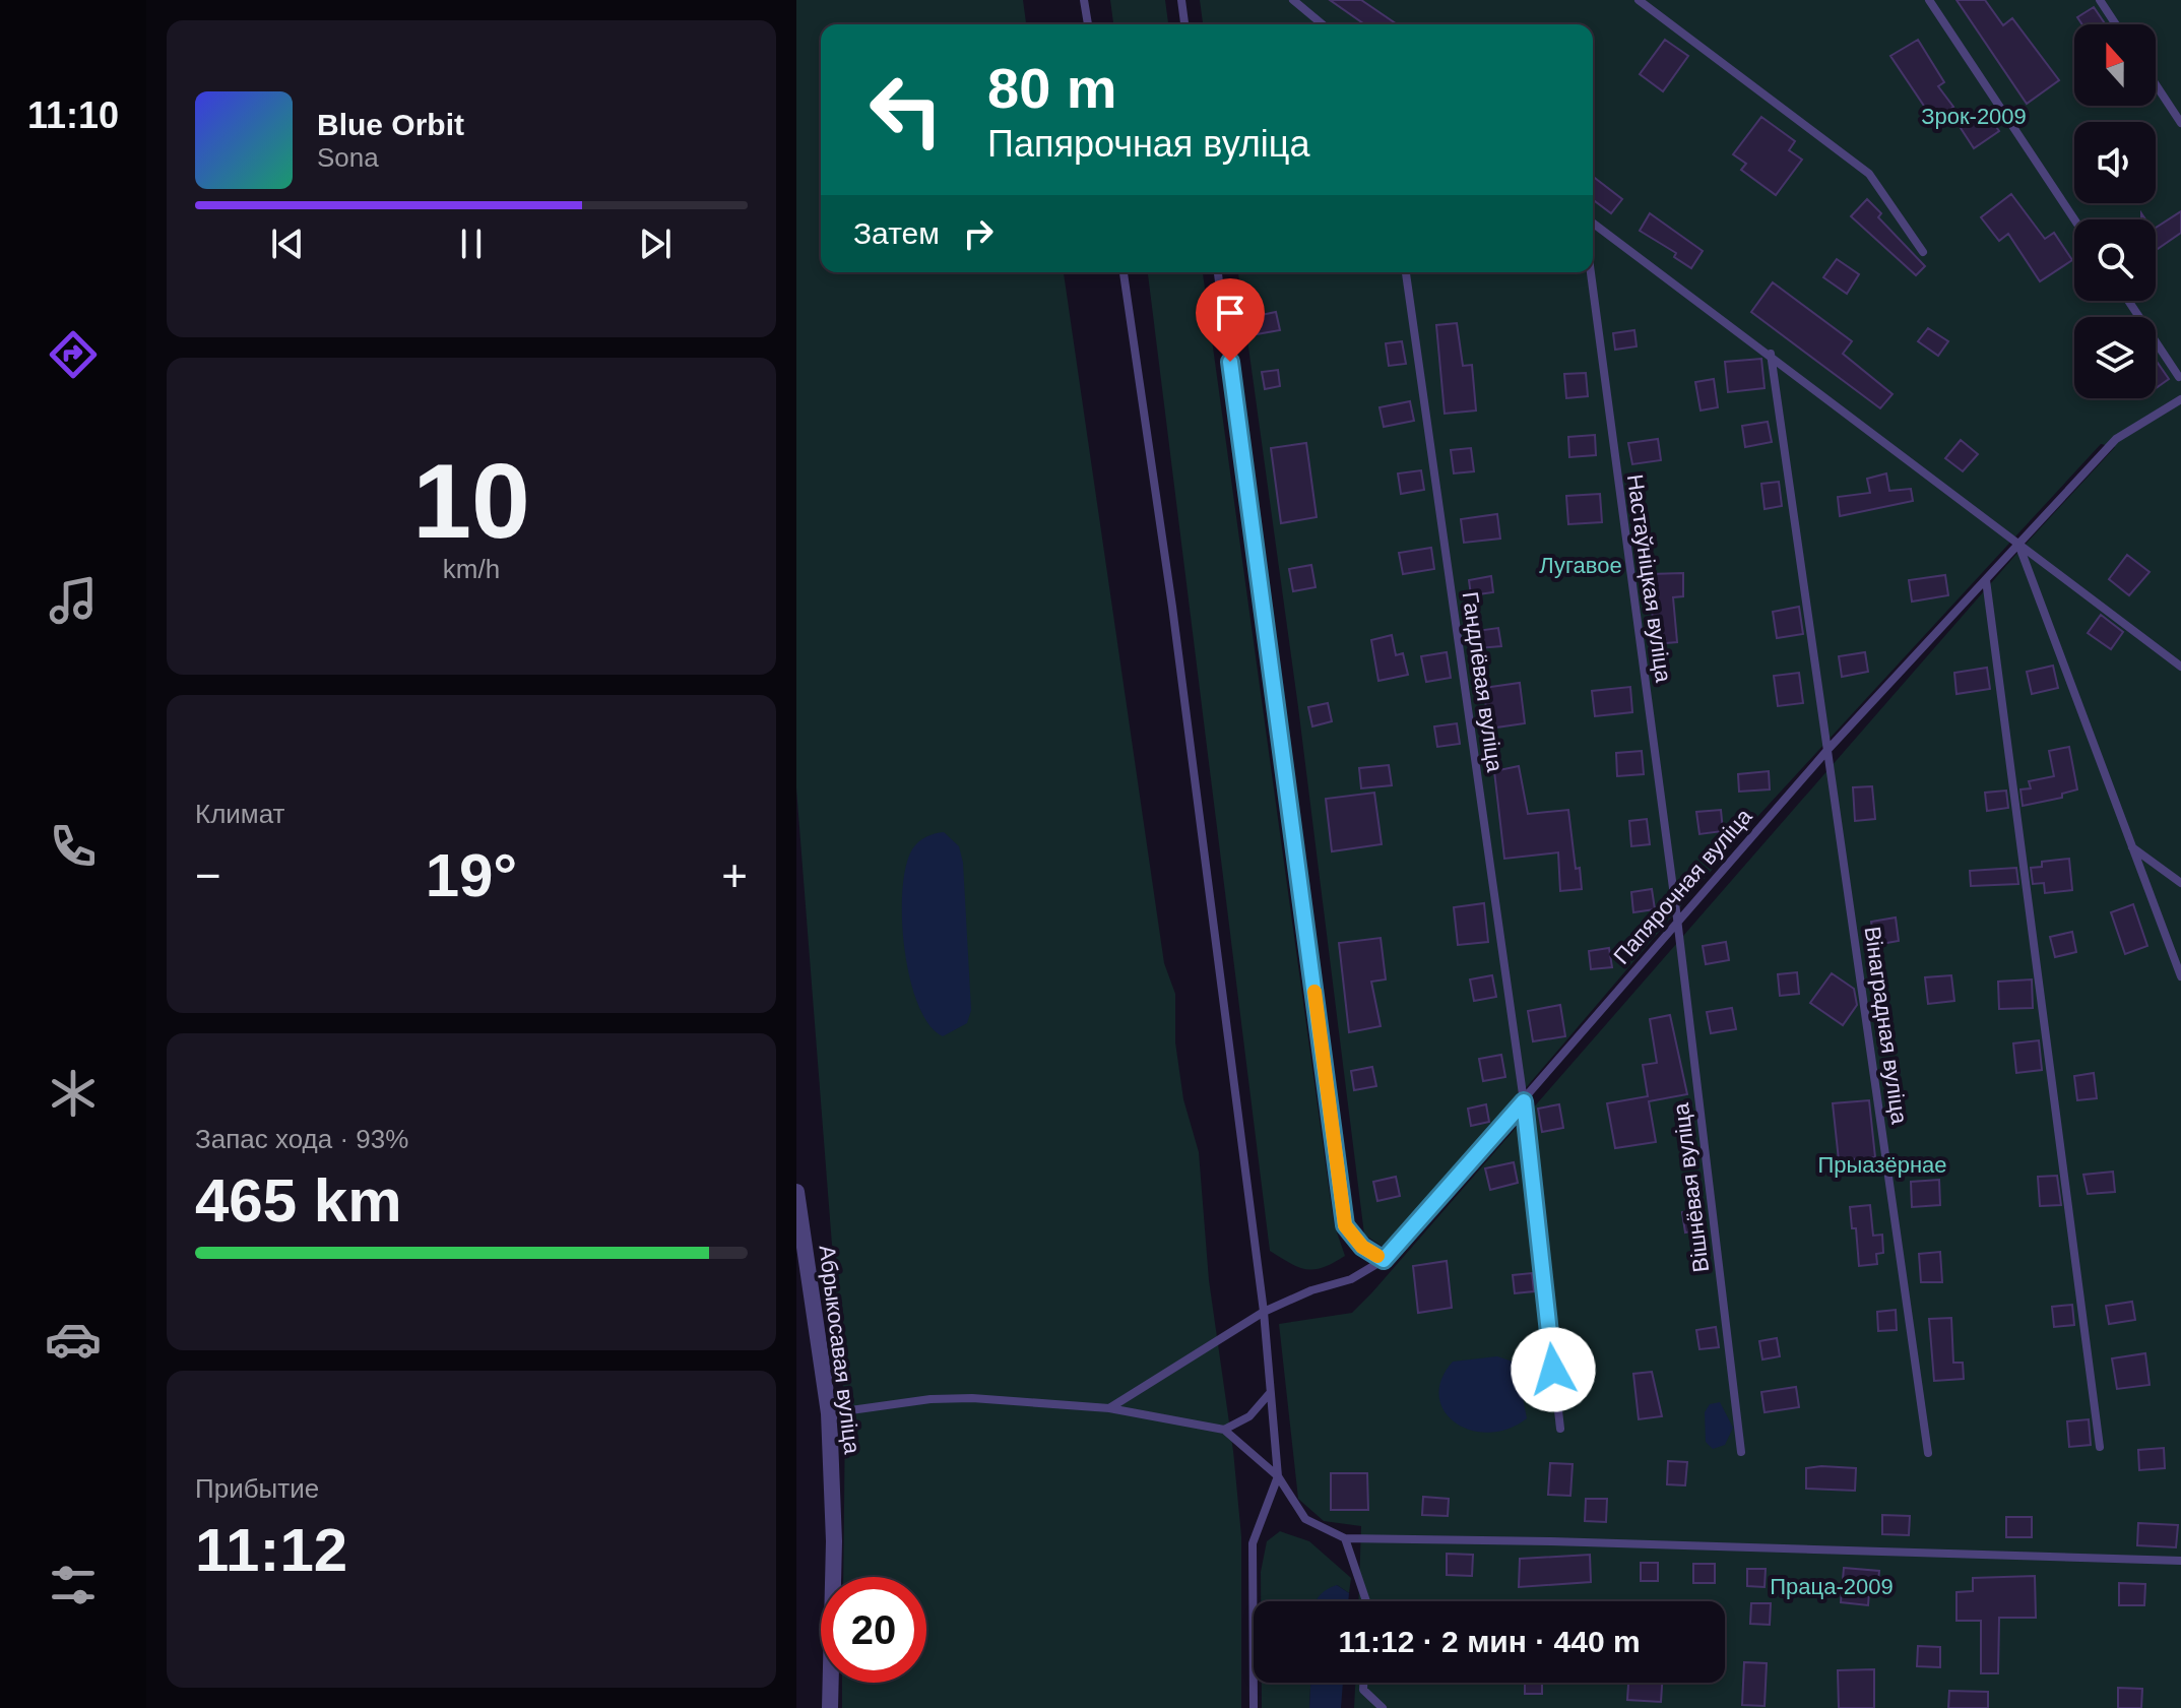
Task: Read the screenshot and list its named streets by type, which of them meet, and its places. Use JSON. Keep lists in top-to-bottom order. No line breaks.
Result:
{"streets":{"street":["Абрыкосавая вуліца"],"lane":["Настаўніцкая вуліца","Гандлёвая вуліца","Папярочная вуліца","Вінаградная вуліца","Вішнёвая вуліца"]},"crossings":[["Настаўніцкая вуліца","Папярочная вуліца"],["Настаўніцкая вуліца","Вішнёвая вуліца"],["Гандлёвая вуліца","Папярочная вуліца"],["Папярочная вуліца","Вінаградная вуліца"],["Папярочная вуліца","Вішнёвая вуліца"]],"parks":["Зрок-2009","Лугавое","Прыазёрнае","Праца-2009"],"north":"top","page":{"tabs":"11:10","turn":["80 m","Папярочная вуліца"],"song":["Blue Orbit","Sona"],"then":"Затем","tile":[["10","km/h"],"Климат",["Запас хода · 93%","465 km"],["Прибытие","11:12"]],"heat":["−","19°","+"],"limit":"20","trip":"11:12 · 2 мин · 440 m"}}
